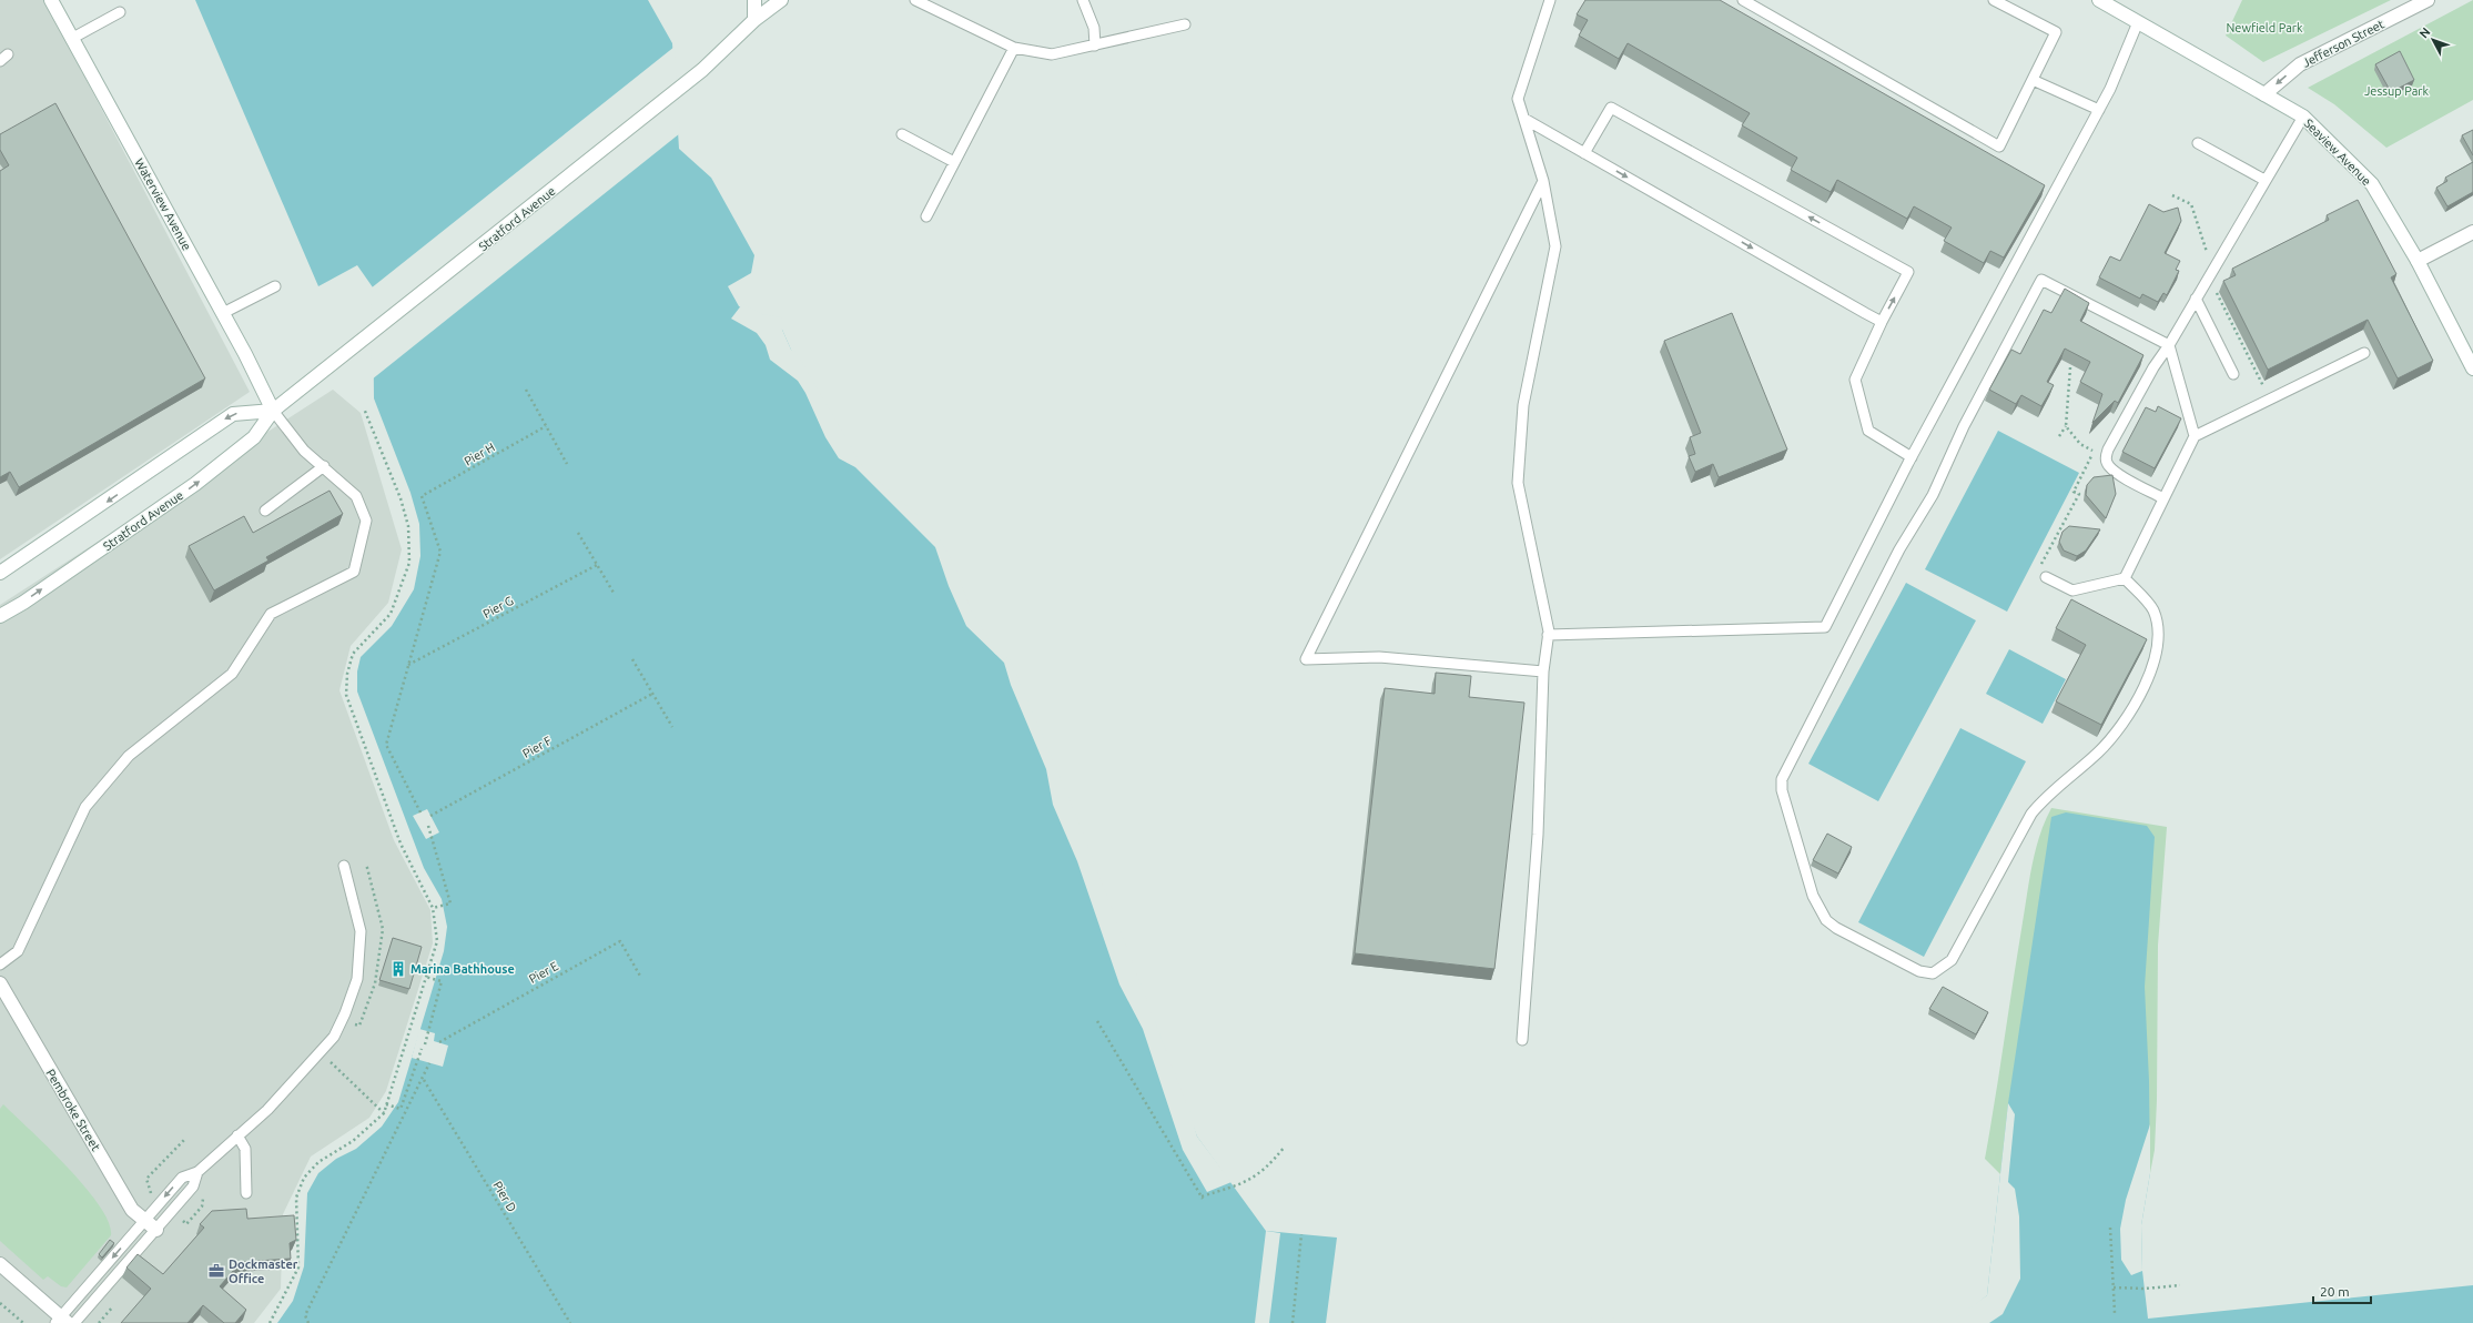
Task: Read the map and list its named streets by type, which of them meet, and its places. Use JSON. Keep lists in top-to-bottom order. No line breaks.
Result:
{"streets":{"street":["Jefferson Street","Seaview Avenue","Waterview Avenue","Stratford Avenue","Pembroke Street"],"path":["Pier H","Pier G","Pier F","Pier E","Pier D"]},"crossings":[["Jefferson Street","Seaview Avenue"],["Waterview Avenue","Stratford Avenue"],["Pier H","Pier G"]],"one_way":["Jefferson Street"],"parks":["Newfield Park","Jessup Park"],"places":{"building":["Marina Bathhouse"],"office":["Dockmaster Office"]},"scale_bar":"20 m","north":"top left"}
